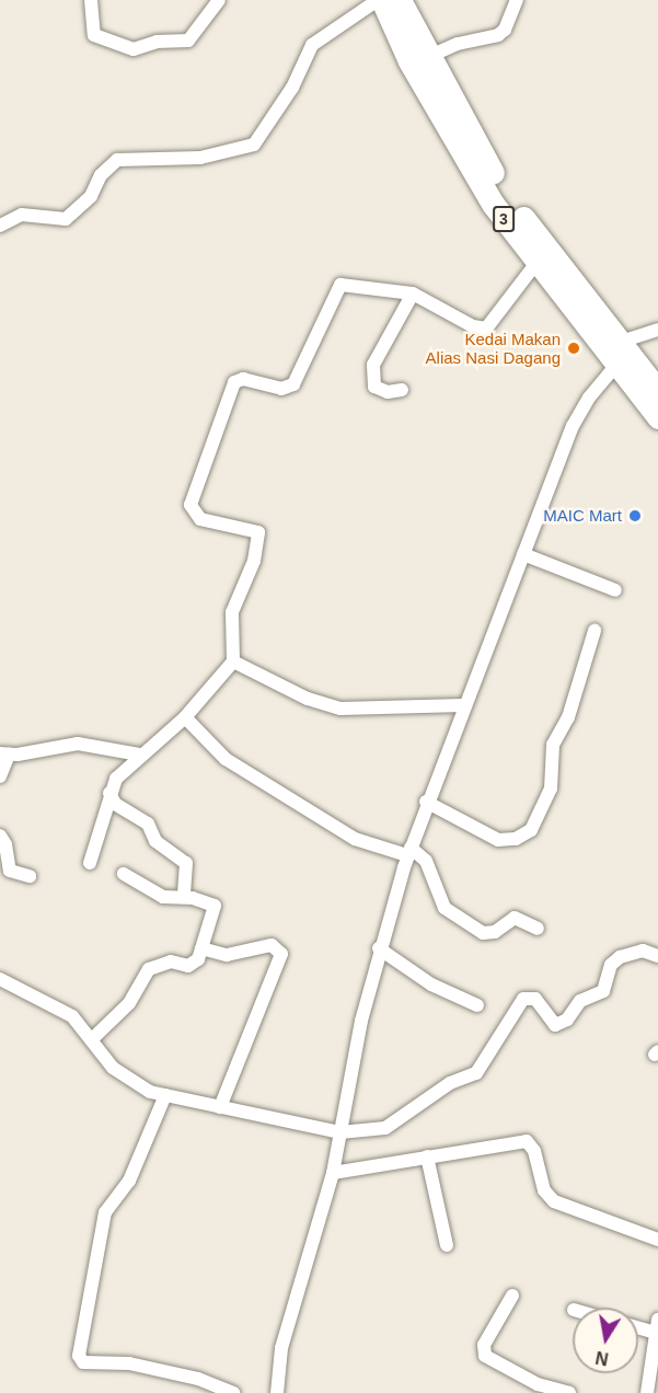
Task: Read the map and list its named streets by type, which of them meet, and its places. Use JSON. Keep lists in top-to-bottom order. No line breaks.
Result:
{"streets":{"highway":["3"]},"places":["Kedai Makan Alias Nasi Dagang","MAIC Mart"],"north":"bottom"}
